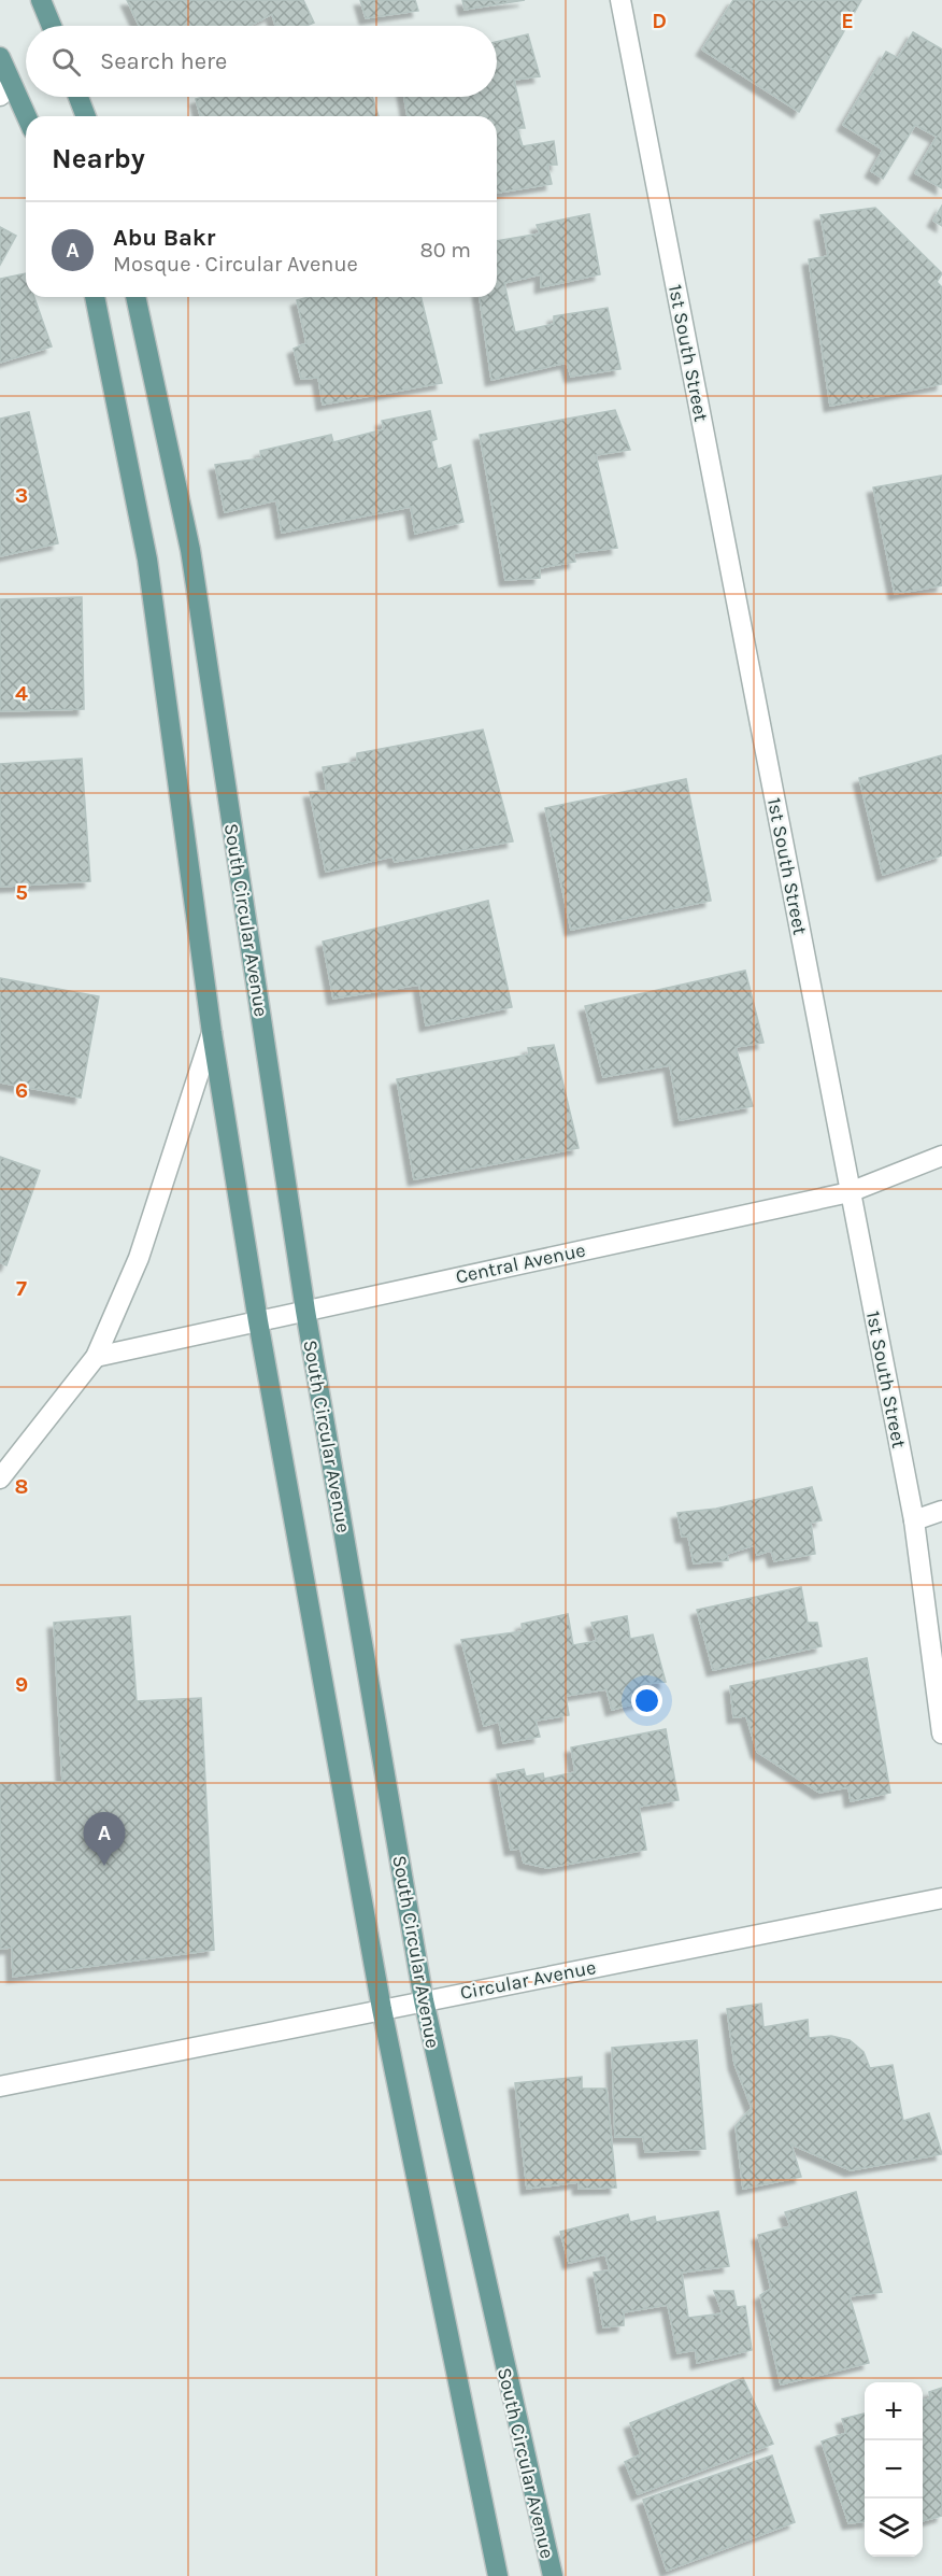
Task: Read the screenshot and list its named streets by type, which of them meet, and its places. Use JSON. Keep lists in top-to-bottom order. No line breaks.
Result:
{"streets":{"main road":["South Circular Avenue"],"street":["1st South Street","Central Avenue","Circular Avenue"]},"crossings":[["1st South Street","Central Avenue"],["South Circular Avenue","Central Avenue"],["South Circular Avenue","Circular Avenue"]],"page":{"search":"Search here","heading":"Nearby","list":[{"mark":"A","name":"Abu Bakr","note":"Mosque · Circular Avenue","value":"80 m"}],"pins":"A","map_buttons":["+","−"]},"grid":{"columns":["D","E"],"rows":["3","4","5","6","7","8","9"]}}
